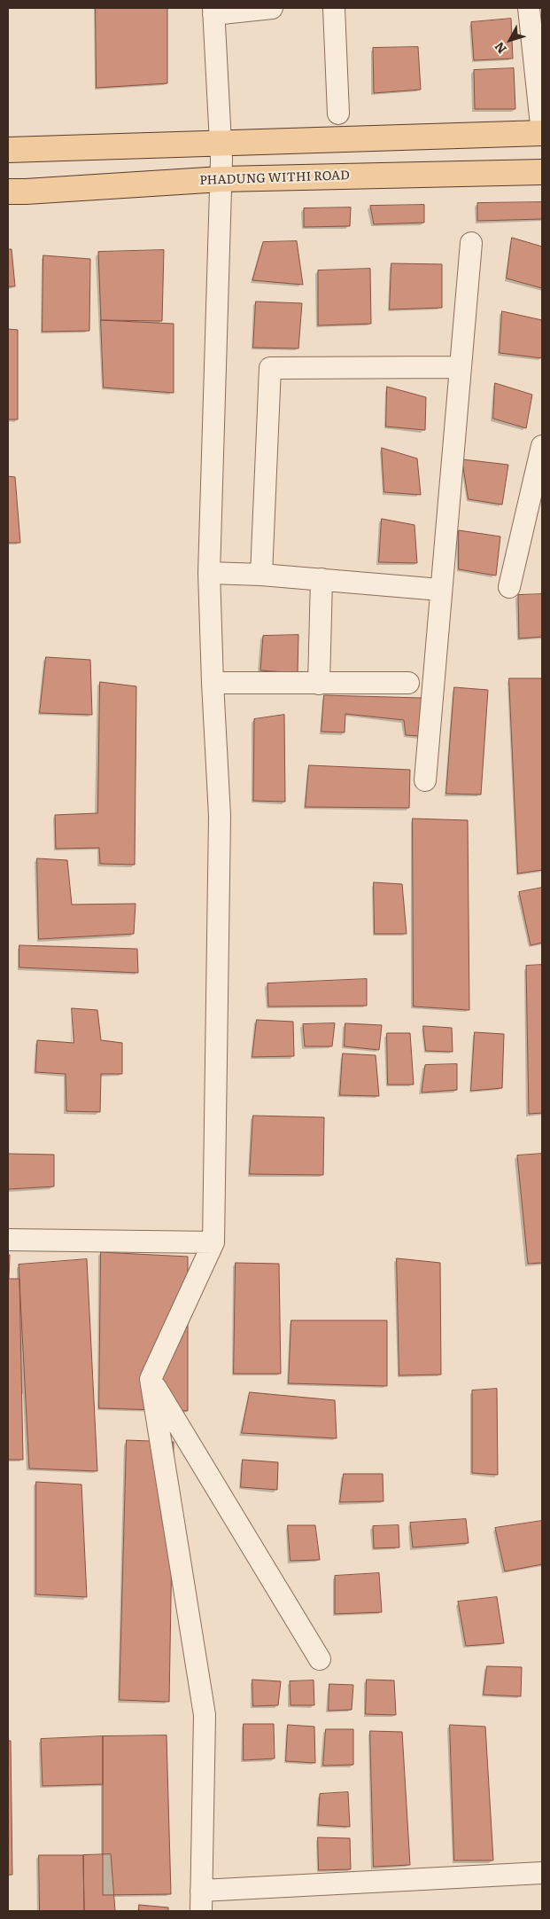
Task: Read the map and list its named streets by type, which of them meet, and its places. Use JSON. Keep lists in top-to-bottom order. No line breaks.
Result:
{"streets":{"main road":["PHADUNG WITHI ROAD"]},"north":"bottom left"}
